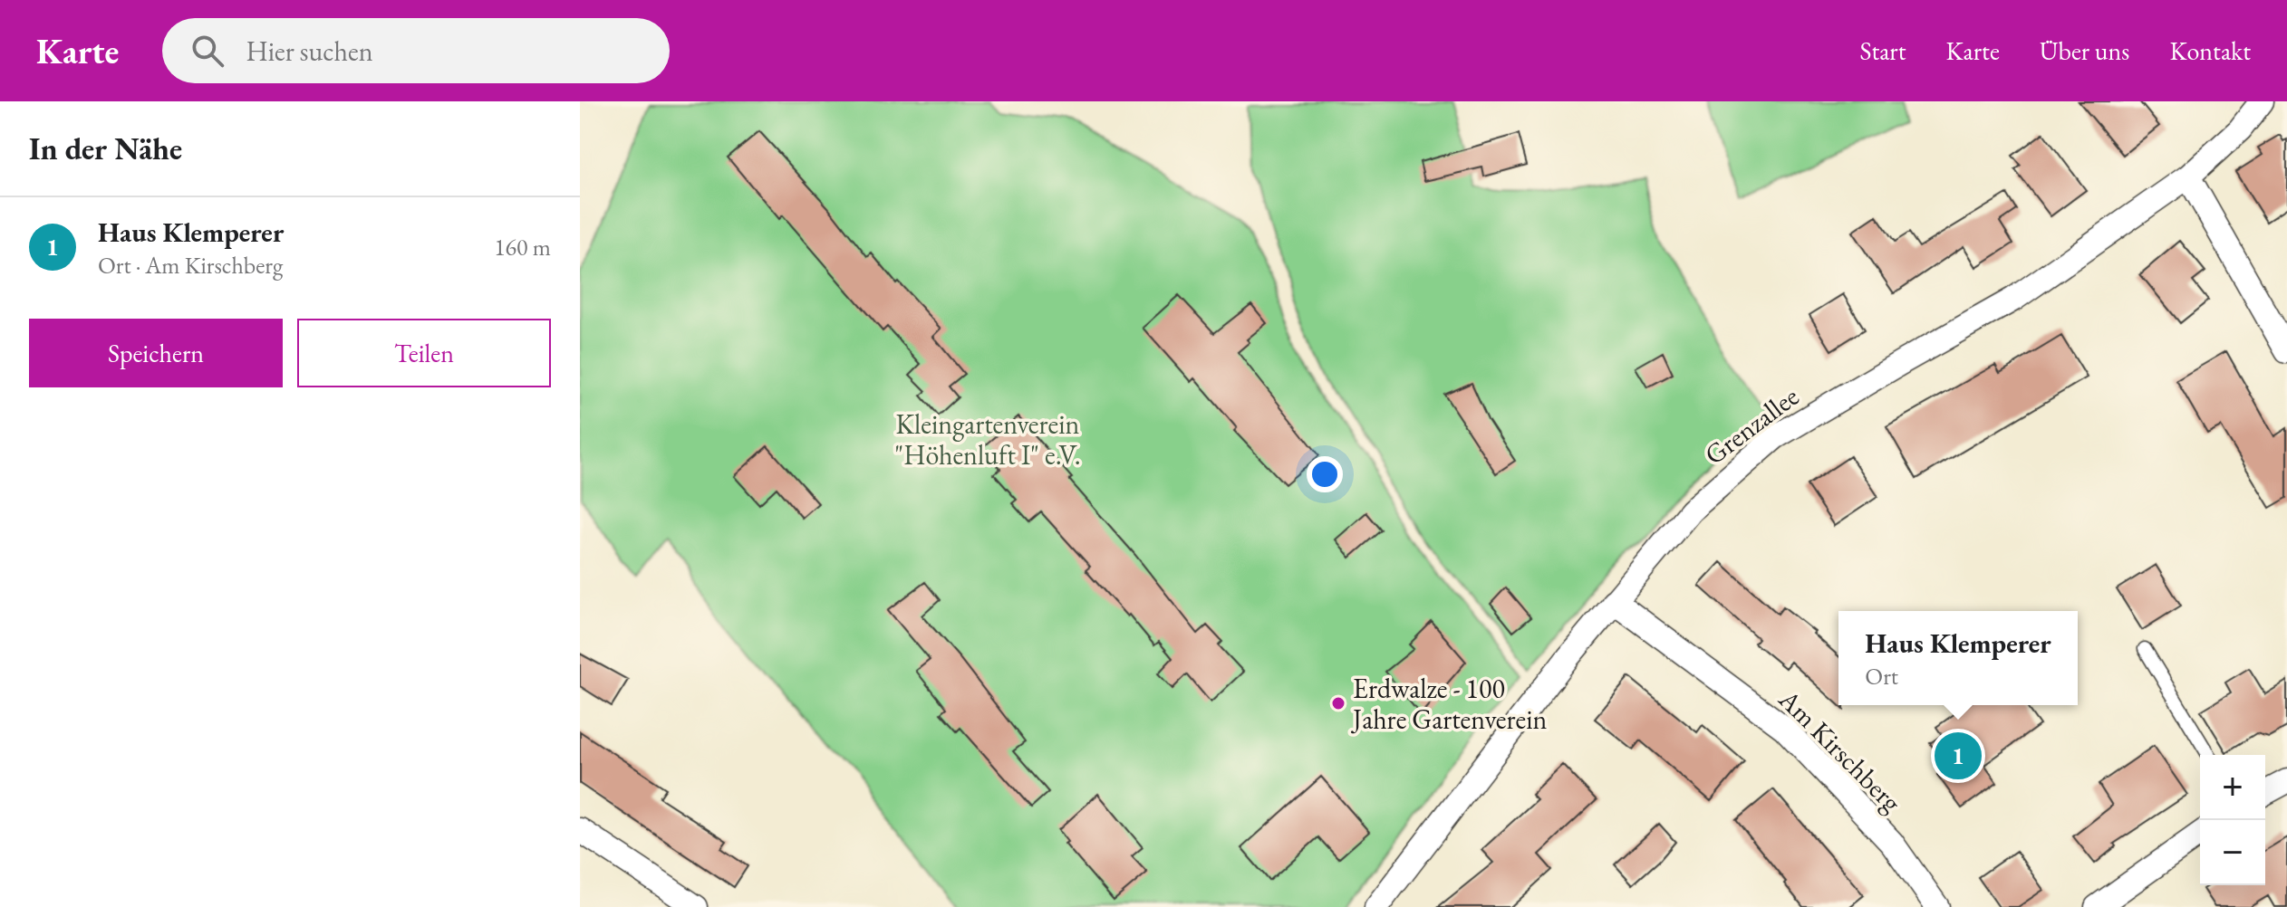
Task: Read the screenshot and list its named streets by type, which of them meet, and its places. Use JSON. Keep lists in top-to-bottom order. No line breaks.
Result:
{"streets":{"street":["Grenzallee","Am Kirschberg"]},"crossings":[["Grenzallee","Am Kirschberg"]],"parks":["Kleingartenverein \"Höhenluft I\" e.V."],"places":["Erdwalze - 100 Jahre Gartenverein"],"page":{"header":"Karte","search":"Hier suchen","nav":["Start","Karte","Über uns","Kontakt"],"heading":"In der Nähe","list":[{"mark":"1","name":"Haus Klemperer","note":"Ort · Am Kirschberg","value":"160 m"}],"buttons":["Speichern","Teilen"],"popup":["Haus Klemperer","Ort"],"pins":"1","map_buttons":["+","−"]}}
